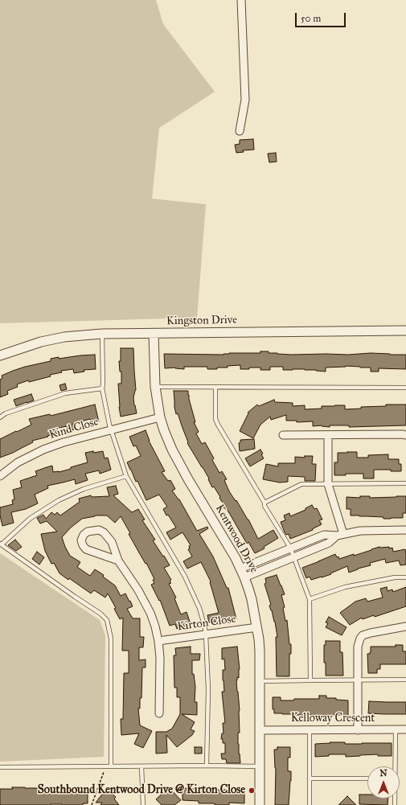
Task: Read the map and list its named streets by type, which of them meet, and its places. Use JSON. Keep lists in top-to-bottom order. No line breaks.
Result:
{"streets":{"street":["Kingston Drive","Kind Close","Kentwood Drive","Kirton Close","Kelloway Crescent"]},"crossings":[["Kingston Drive","Kentwood Drive"],["Kind Close","Kentwood Drive"],["Kentwood Drive","Kirton Close"],["Kentwood Drive","Kelloway Crescent"]],"places":["Southbound Kentwood Drive @ Kirton Close"],"scale_bar":"50 m","north":"top"}
